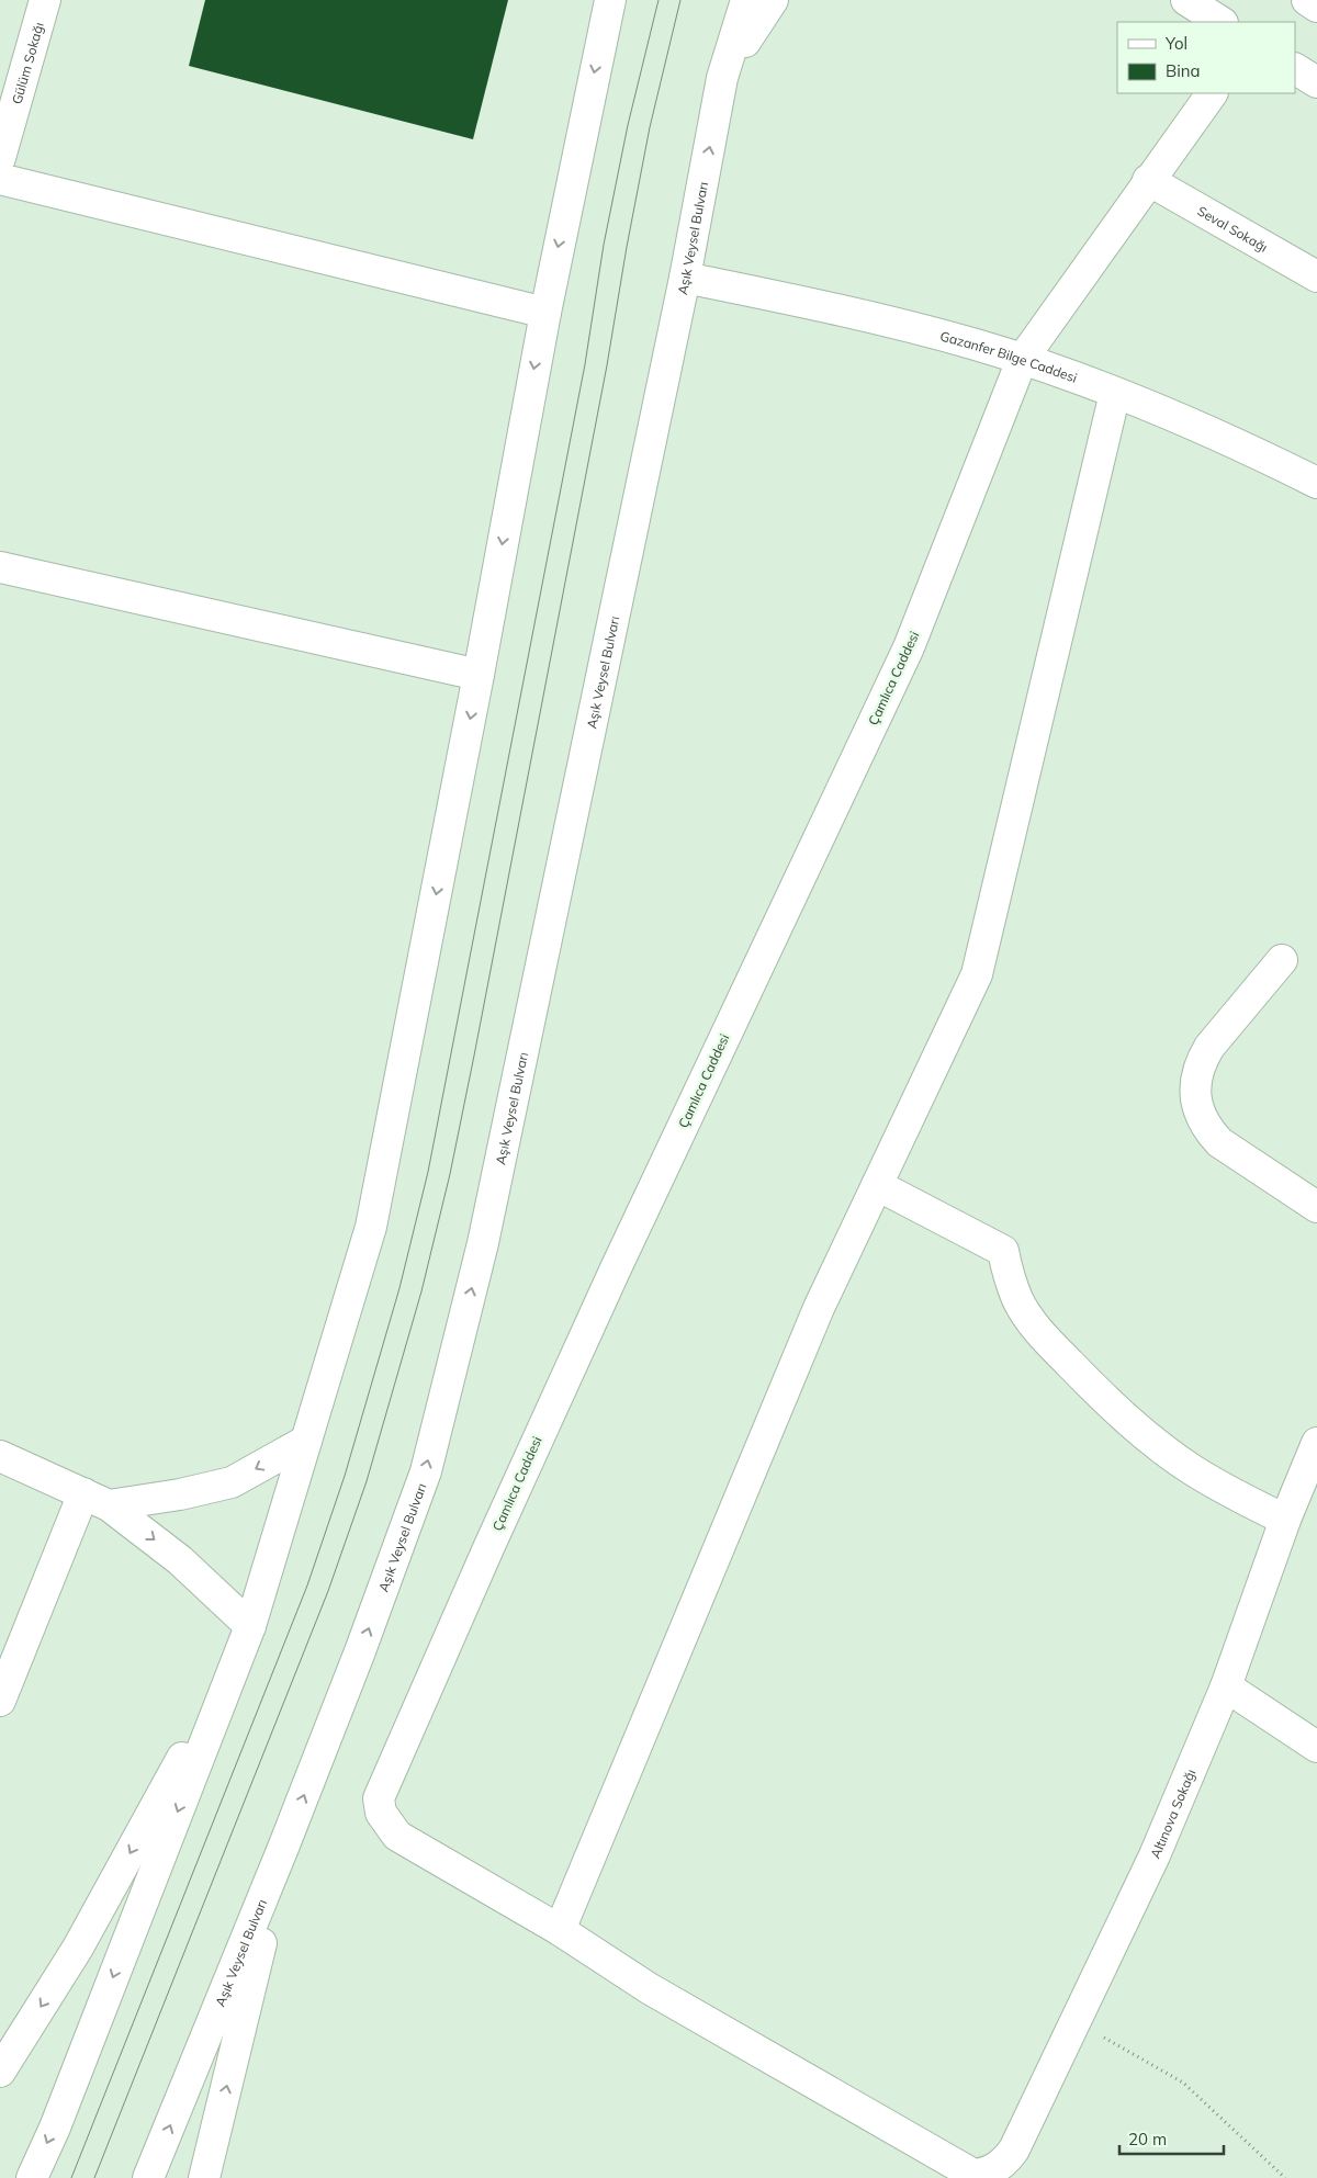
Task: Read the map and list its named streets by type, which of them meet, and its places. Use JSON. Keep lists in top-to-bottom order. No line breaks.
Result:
{"streets":{"street":["Gülüm Sokağı","Seval Sokağı","Aşık Veysel Bulvarı","Gazanfer Bilge Caddesi","Çamlıca Caddesi","Altınova Sokağı"]},"crossings":[["Seval Sokağı","Çamlıca Caddesi"],["Aşık Veysel Bulvarı","Gazanfer Bilge Caddesi"],["Gazanfer Bilge Caddesi","Çamlıca Caddesi"]],"legend":["Yol","Bina"],"scale_bar":"20 m"}
